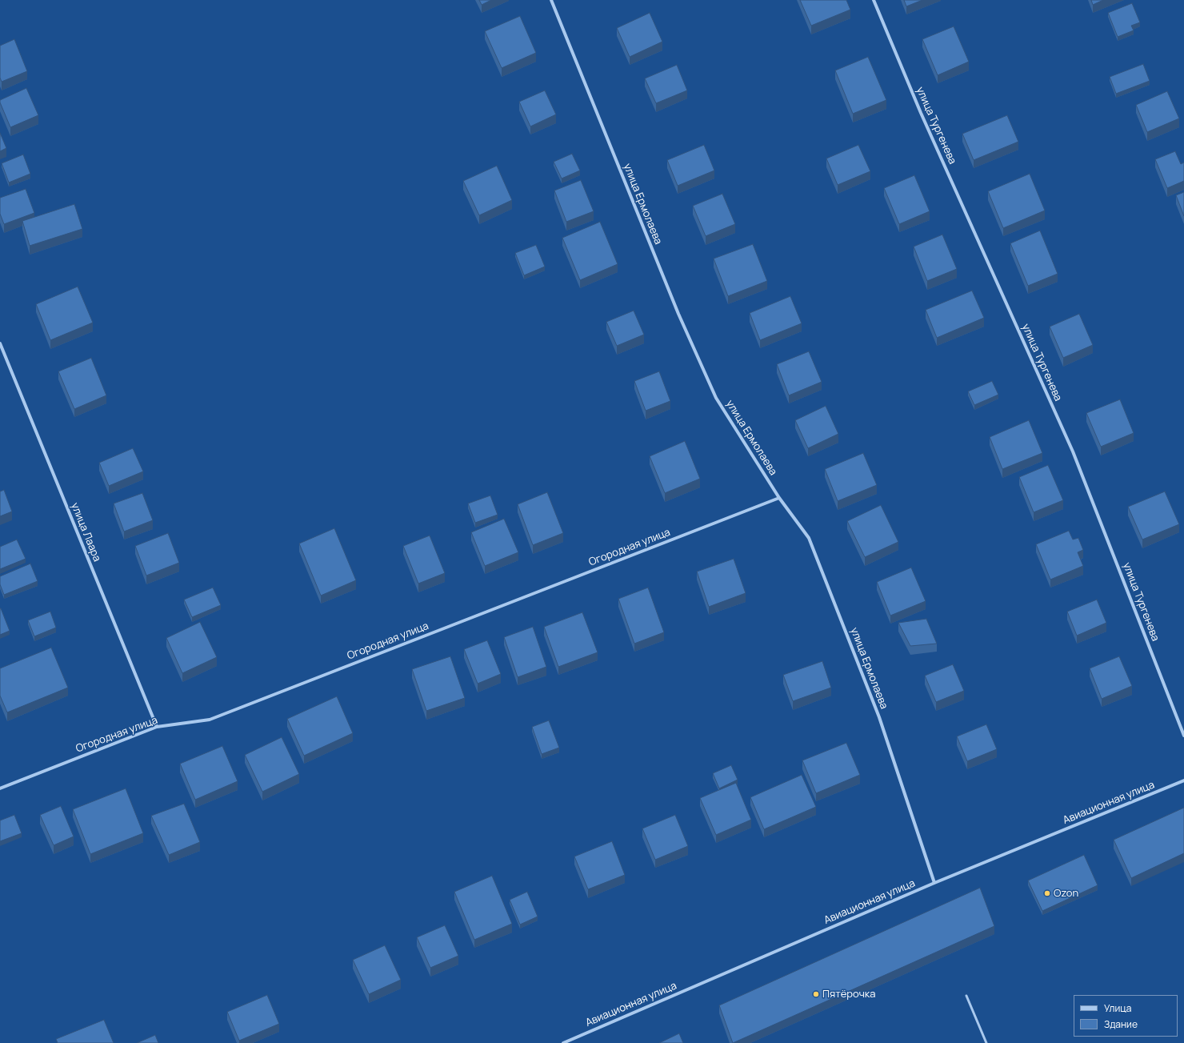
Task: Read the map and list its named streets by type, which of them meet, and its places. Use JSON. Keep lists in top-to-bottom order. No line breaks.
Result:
{"streets":{"street":["улица Тургенева","улица Ермолаева","улица Лаара","Огородная улица","Авиационная улица"]},"crossings":[["улица Ермолаева","Огородная улица"],["улица Ермолаева","Авиационная улица"],["улица Лаара","Огородная улица"]],"places":["Ozon","Пятёрочка"],"legend":["Улица","Здание"]}
